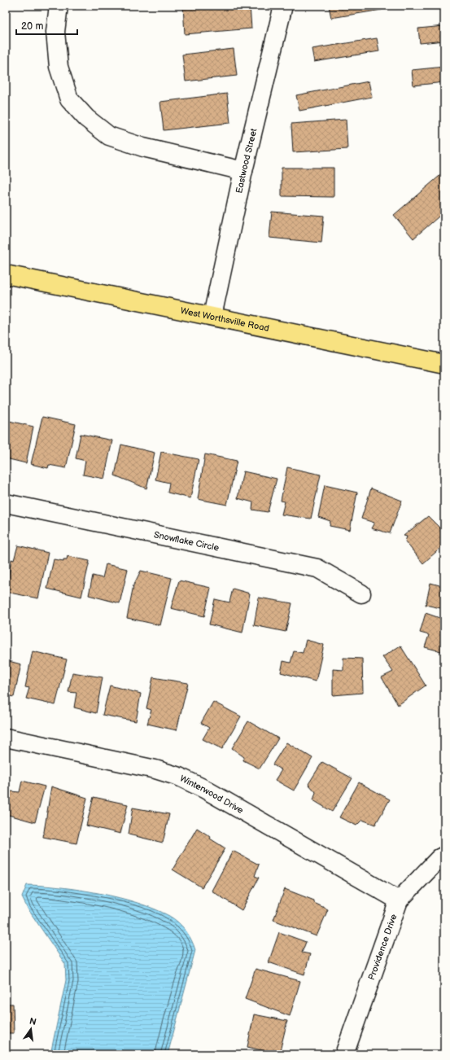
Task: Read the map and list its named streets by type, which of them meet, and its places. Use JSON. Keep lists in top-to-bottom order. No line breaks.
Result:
{"streets":{"main road":["West Worthsville Road"],"street":["Eastwood Street","Snowflake Circle","Winterwood Drive","Providence Drive"]},"crossings":[["Eastwood Street","West Worthsville Road"],["Winterwood Drive","Providence Drive"]],"scale_bar":"20 m","north":"top"}
